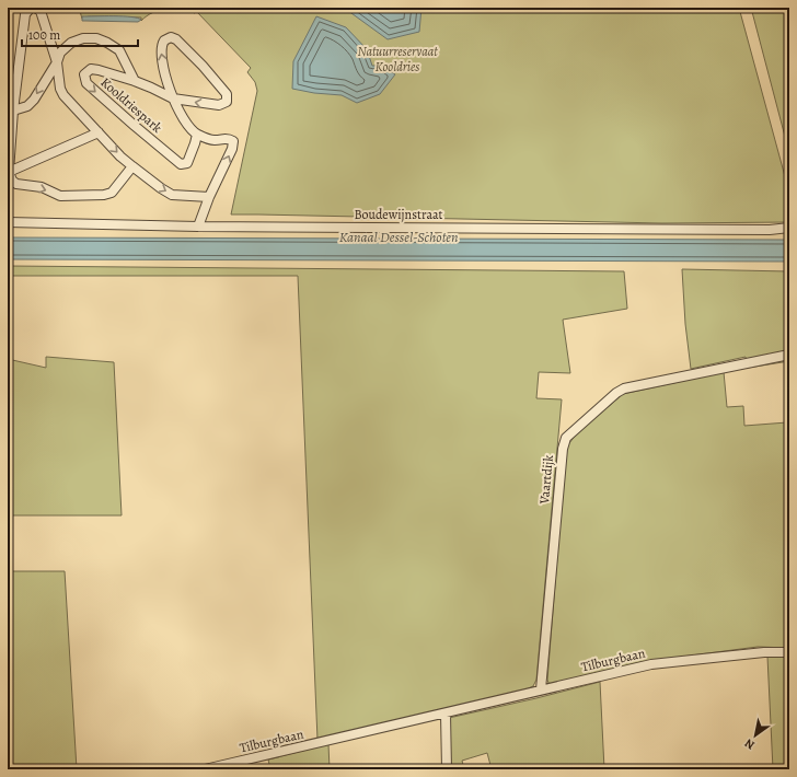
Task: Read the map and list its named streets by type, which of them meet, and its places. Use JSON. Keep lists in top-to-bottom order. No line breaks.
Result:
{"streets":{"street":["Kooldriespark","Boudewijnstraat","Vaartdijk","Tilburgbaan"]},"crossings":[["Vaartdijk","Tilburgbaan"]],"water":["Kanaal Dessel-Schoten"],"parks":["Natuurreservaat Kooldries"],"scale_bar":"100 m","north":"bottom left"}
